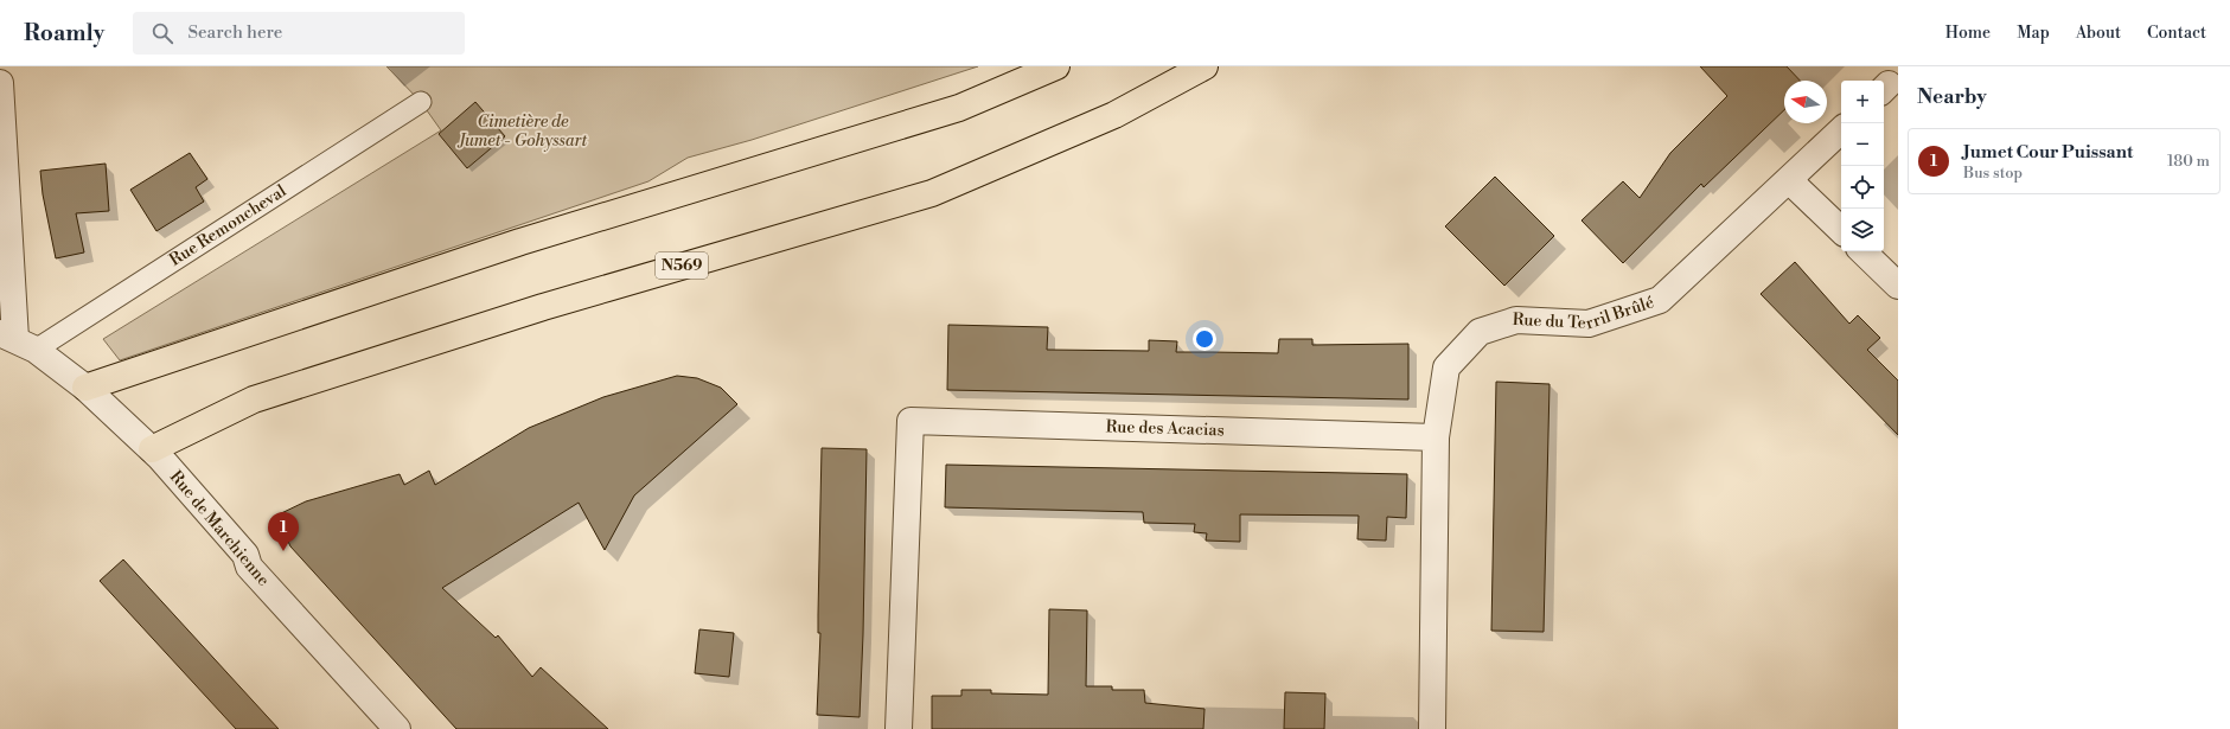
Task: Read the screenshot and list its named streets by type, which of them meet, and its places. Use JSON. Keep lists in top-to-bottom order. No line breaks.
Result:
{"streets":{"highway":["N569"],"street":["Rue du Terril Brûlé","Rue des Acacias","Rue de Marchienne"],"lane":["Rue Remoncheval"]},"crossings":[["Rue Remoncheval","Rue de Marchienne"],["N569","Rue de Marchienne"],["Rue du Terril Brûlé","Rue des Acacias"]],"parks":["Cimetière de Jumet - Gohyssart"],"north":"left","page":{"header":"Roamly","search":"Search here","nav":["Home","Map","About","Contact"],"heading":"Nearby","map_buttons":["+","−"],"list":[{"mark":"1","name":"Jumet Cour Puissant","note":"Bus stop","value":"180 m"}],"pins":"1"}}
